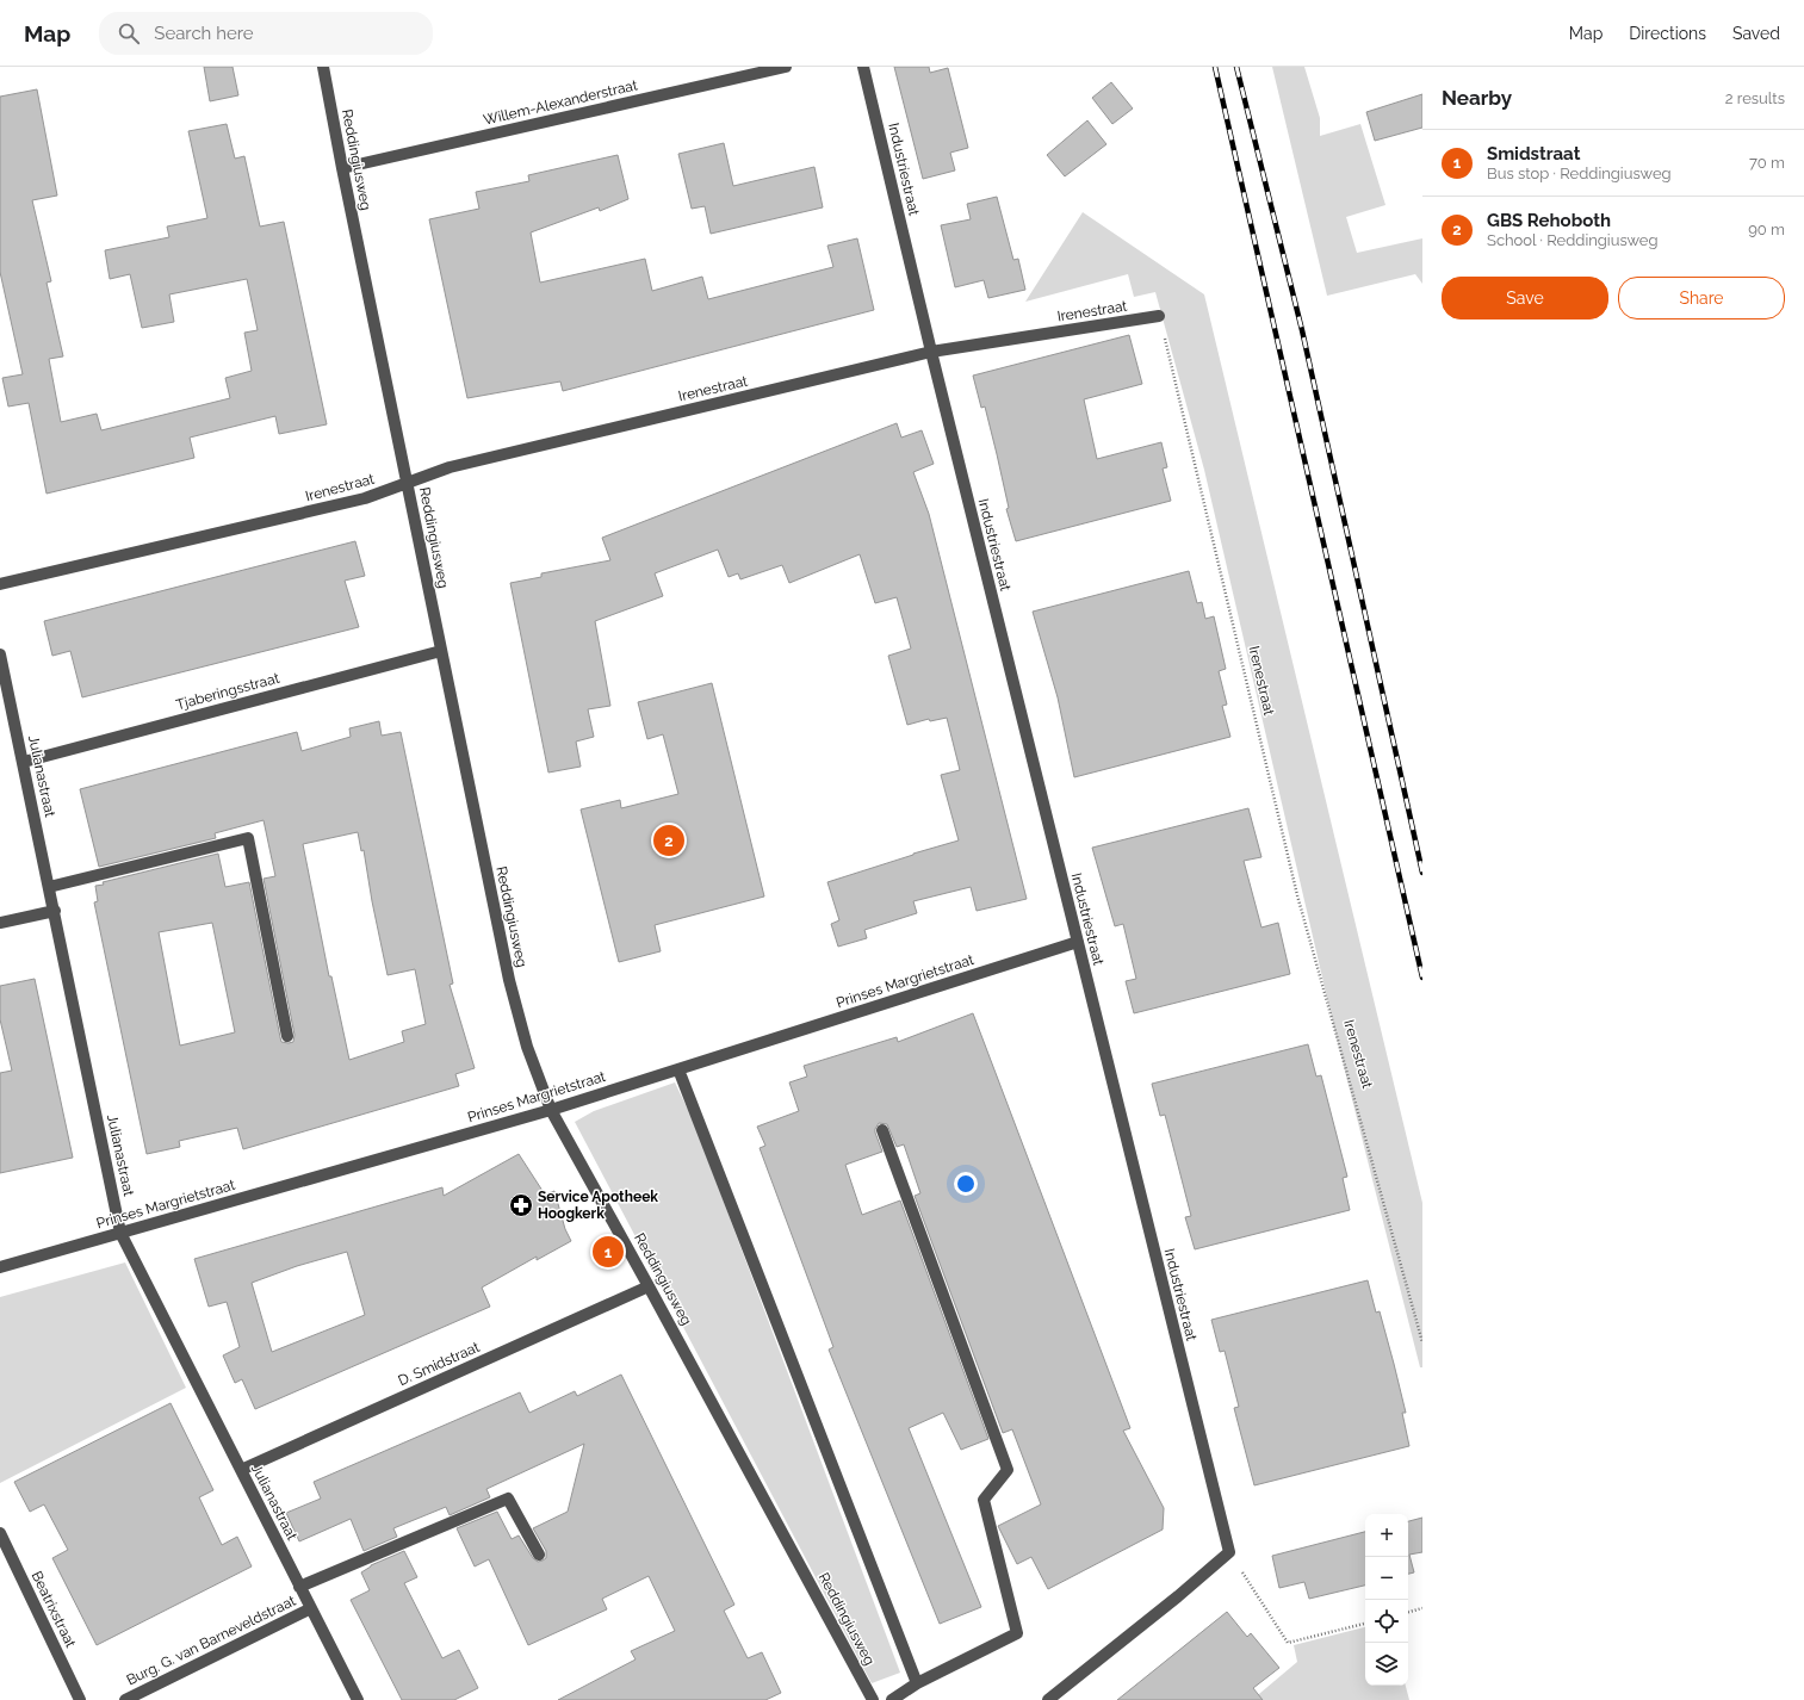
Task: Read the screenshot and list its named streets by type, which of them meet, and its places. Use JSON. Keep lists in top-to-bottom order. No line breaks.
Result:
{"streets":{"street":["Willem-Alexanderstraat","Reddingiusweg","Industriestraat","Irenestraat","Tjaberingsstraat","Julianastraat","Prinses Margrietstraat","D. Smidstraat","Beatrixstraat","Burg. G. van Barneveldstraat"]},"crossings":[["Willem-Alexanderstraat","Reddingiusweg"],["Reddingiusweg","Irenestraat"],["Reddingiusweg","Tjaberingsstraat"],["Reddingiusweg","Prinses Margrietstraat"],["Reddingiusweg","D. Smidstraat"],["Industriestraat","Irenestraat"],["Industriestraat","Prinses Margrietstraat"],["Tjaberingsstraat","Julianastraat"],["Julianastraat","Prinses Margrietstraat"],["Julianastraat","D. Smidstraat"],["Julianastraat","Burg. G. van Barneveldstraat"]],"places":{"pharmacy":["Service Apotheek Hoogkerk"]},"page":{"header":"Map","search":"Search here","nav":["Map","Directions","Saved"],"heading":["Nearby","2 results"],"list":[{"mark":"1","name":"Smidstraat","note":"Bus stop · Reddingiusweg","value":"70 m"},{"mark":"2","name":"GBS Rehoboth","note":"School · Reddingiusweg","value":"90 m"}],"buttons":["Save","Share"],"pins":["2","1"],"map_buttons":["+","−"]}}
